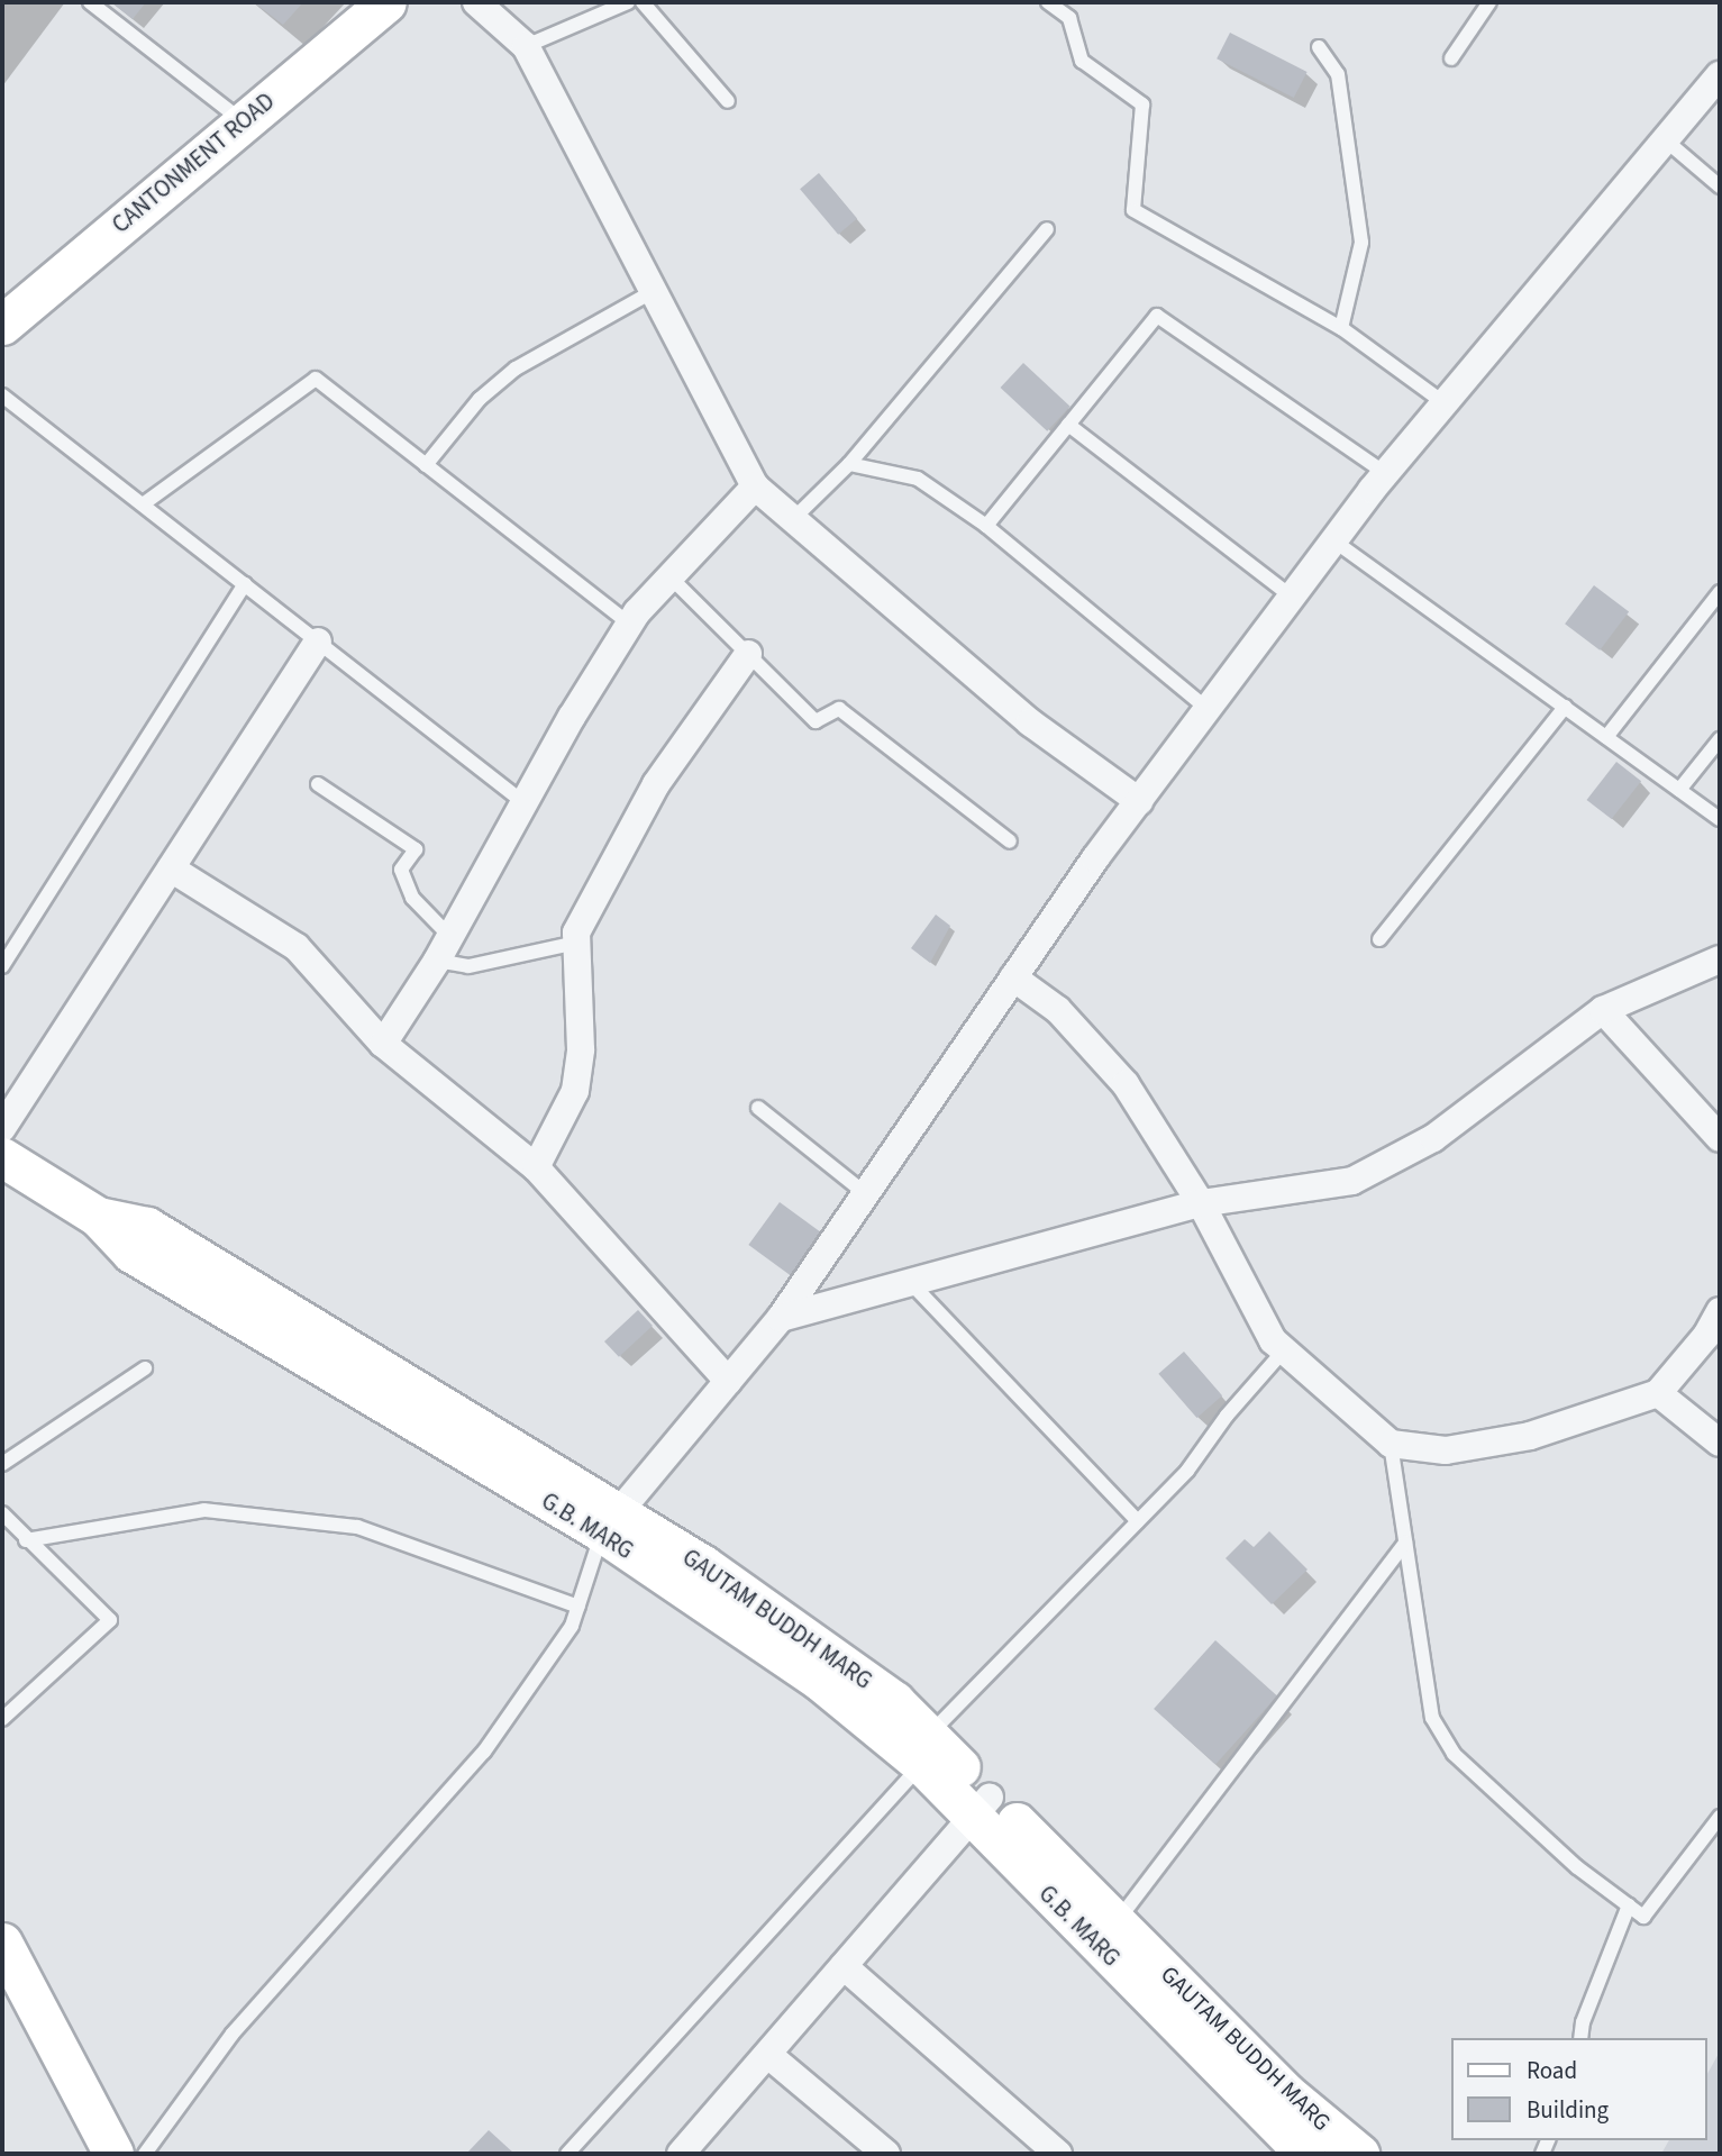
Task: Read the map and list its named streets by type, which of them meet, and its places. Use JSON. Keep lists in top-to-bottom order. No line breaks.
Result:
{"streets":{"street":["CANTONMENT ROAD","G.B. MARG","GAUTAM BUDDH MARG"]},"crossings":[["G.B. MARG","GAUTAM BUDDH MARG"]],"legend":["Road","Building"]}
